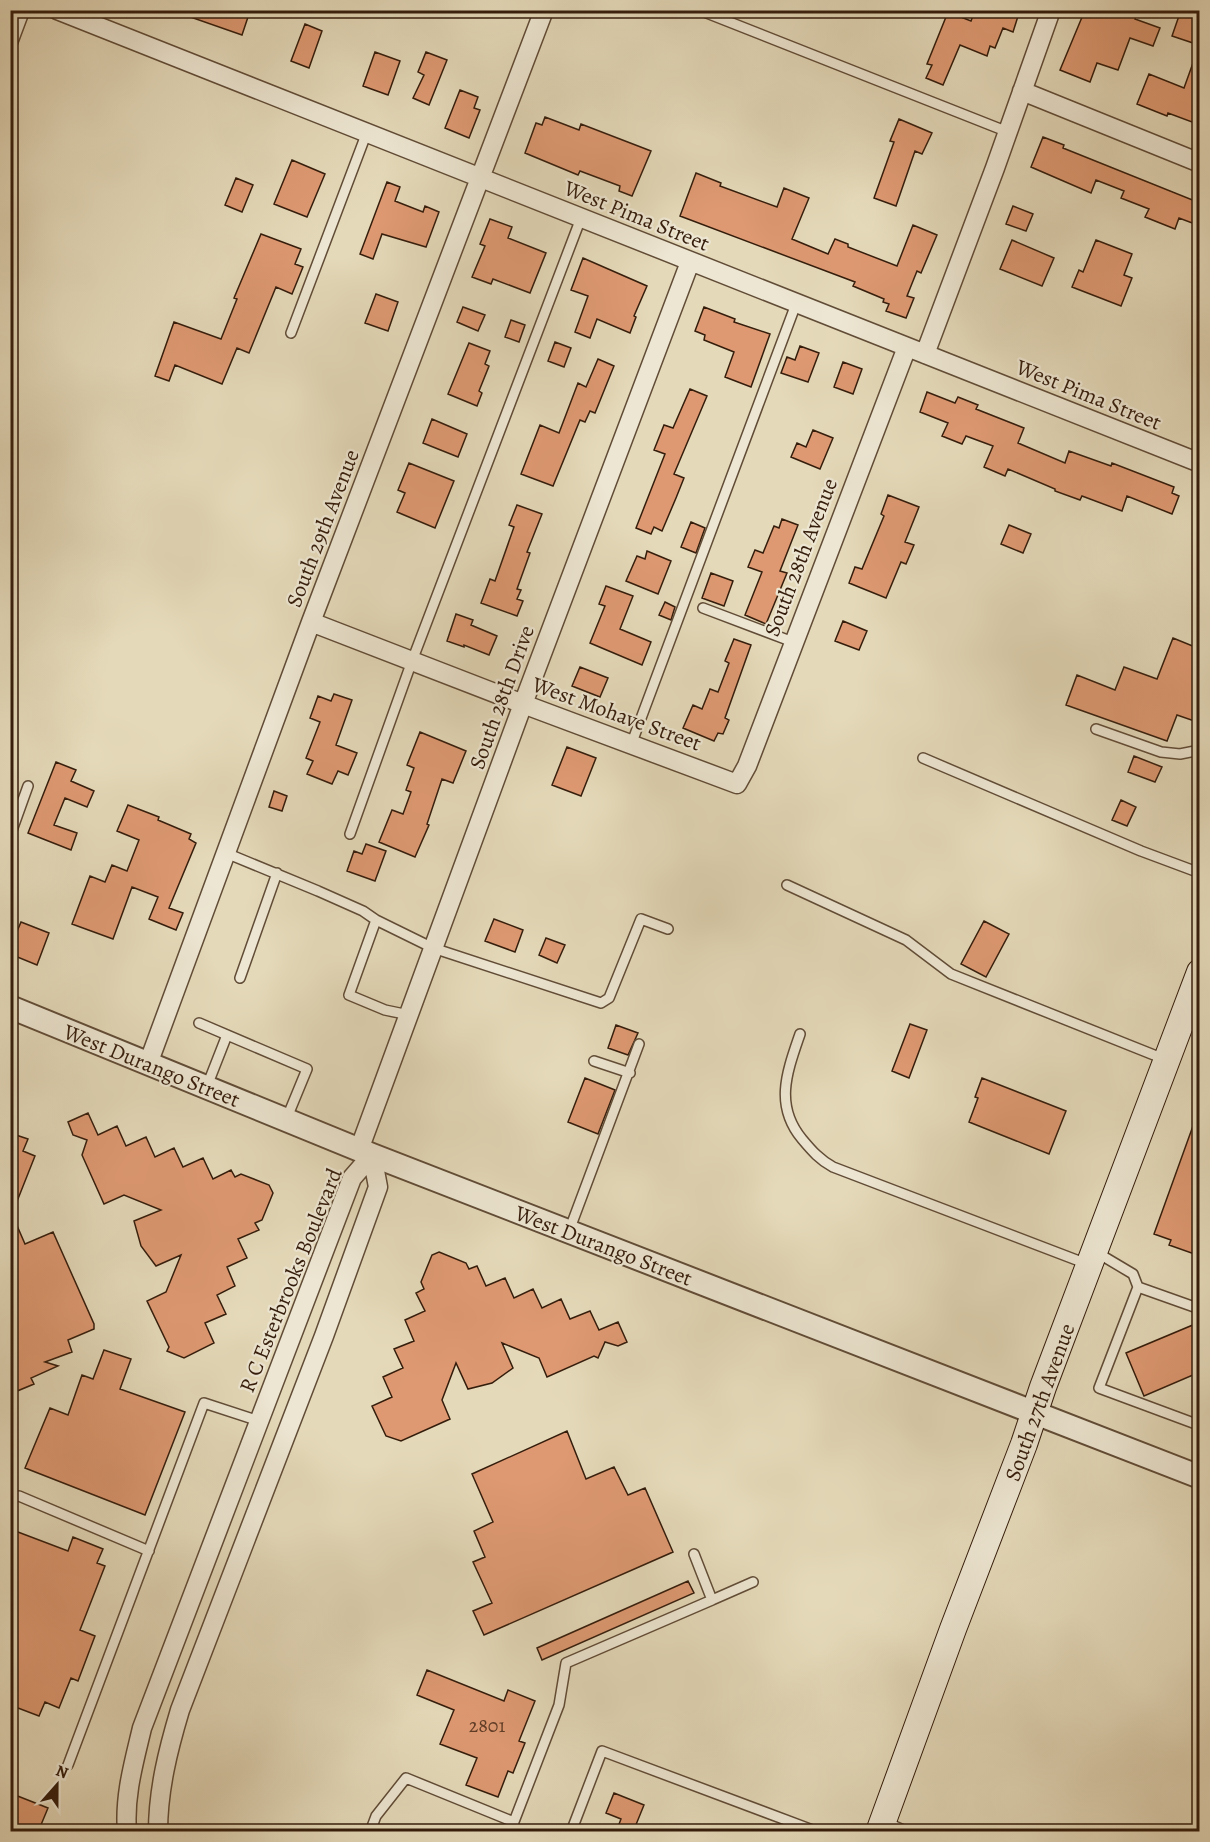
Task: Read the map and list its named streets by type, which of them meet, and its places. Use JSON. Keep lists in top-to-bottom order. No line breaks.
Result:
{"streets":{"main road":["South 27th Avenue"],"street":["West Pima Street","South 29th Avenue","South 28th Avenue","South 28th Drive","West Mohave Street","West Durango Street","R C Esterbrooks Boulevard"]},"crossings":[["West Pima Street","South 29th Avenue"],["West Pima Street","South 28th Avenue"],["West Pima Street","South 28th Drive"],["South 29th Avenue","West Mohave Street"],["South 29th Avenue","West Durango Street"],["South 28th Avenue","West Mohave Street"],["South 28th Drive","West Mohave Street"],["South 28th Drive","West Durango Street"],["South 28th Drive","R C Esterbrooks Boulevard"],["West Durango Street","R C Esterbrooks Boulevard"],["West Durango Street","South 27th Avenue"]],"house_numbers":["2801"],"north":"top"}
